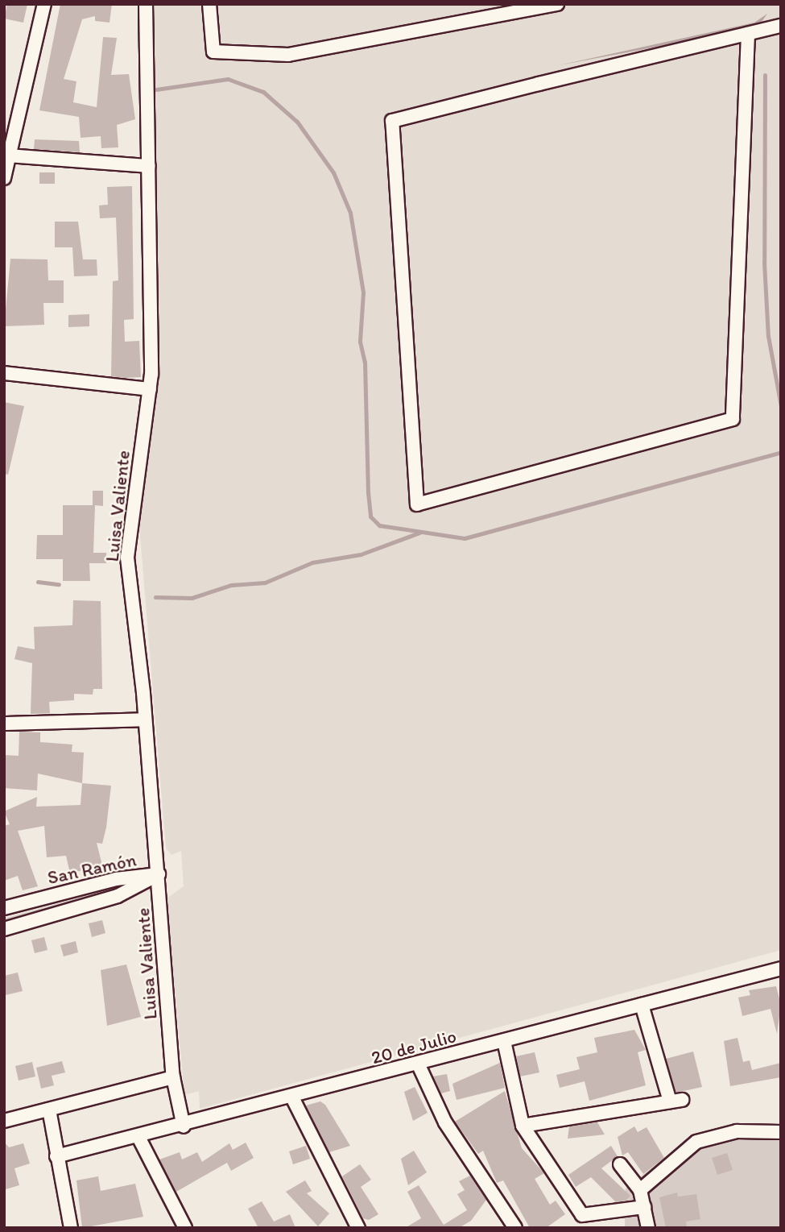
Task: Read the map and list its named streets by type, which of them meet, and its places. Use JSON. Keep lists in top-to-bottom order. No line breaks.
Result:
{"streets":{"street":["Luisa Valiente","San Ramón","20 de Julio"]},"crossings":[["Luisa Valiente","San Ramón"],["Luisa Valiente","20 de Julio"]]}
